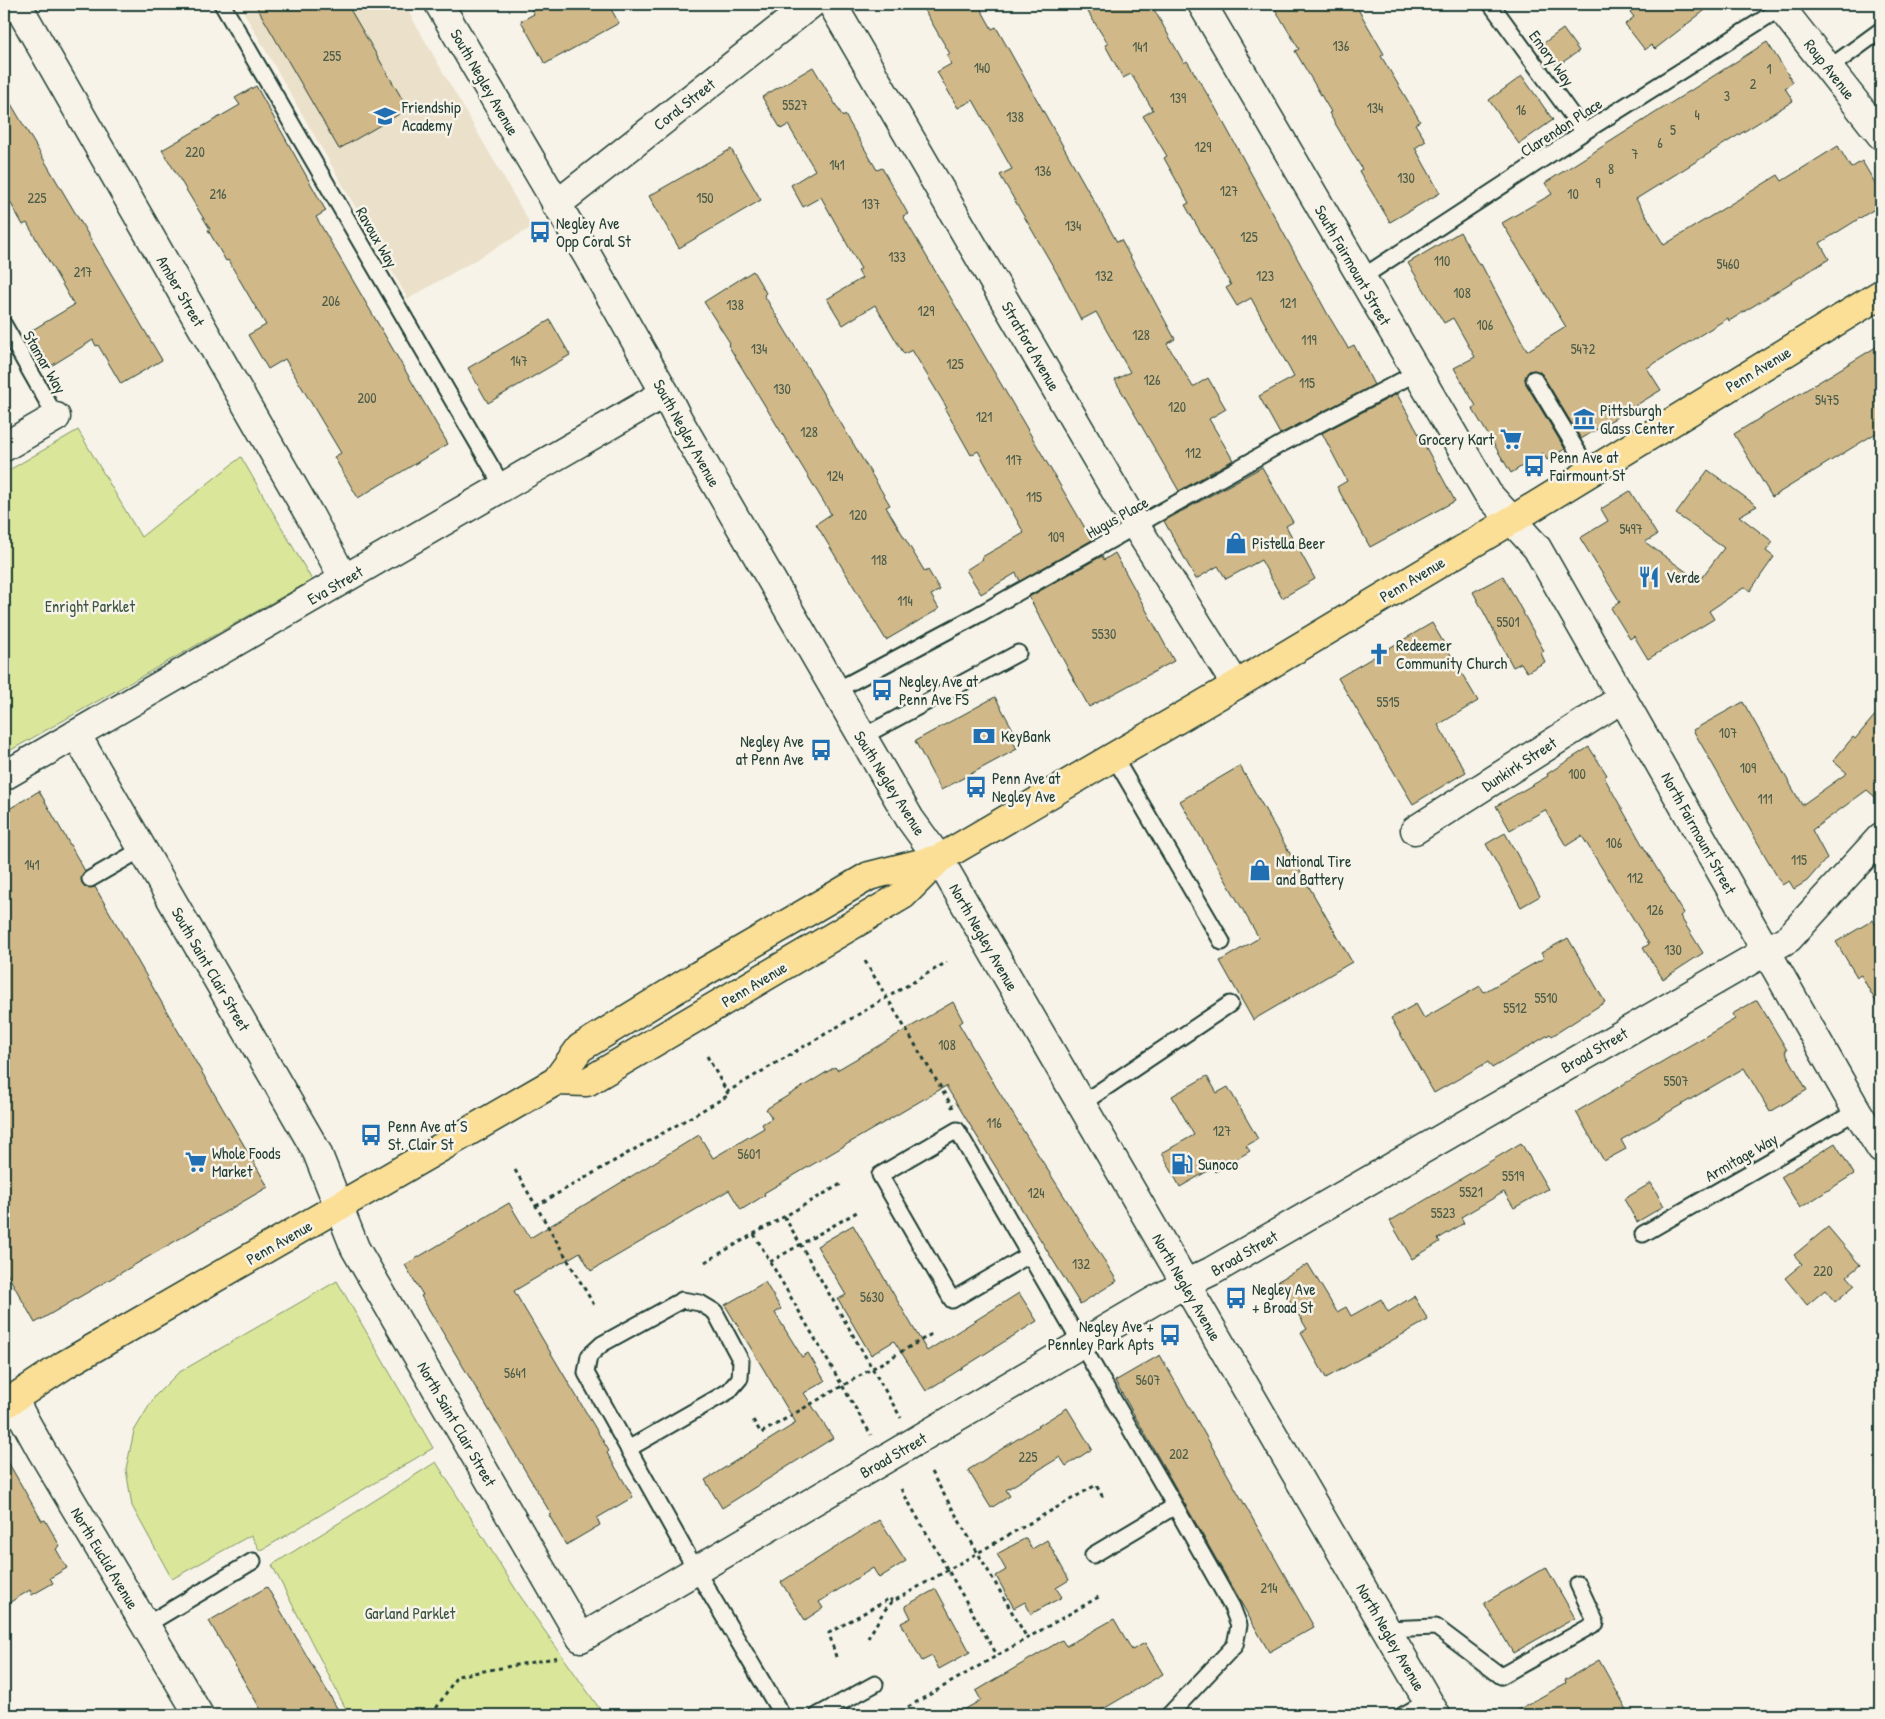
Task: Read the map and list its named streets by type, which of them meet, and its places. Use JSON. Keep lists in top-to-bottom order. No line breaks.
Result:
{"streets":{"main road":["Penn Avenue"],"street":["Roup Avenue","South Negley Avenue","Coral Street","South Fairmount Street","Amber Street","Stratford Avenue","Eva Street","Dunkirk Street","North Fairmount Street","North Negley Avenue","South Saint Clair Street","Broad Street","North Saint Clair Street","North Euclid Avenue"],"lane":["Emory Way","Clarendon Place","Ravoux Way","Stamar Way","Hugus Place","Armitage Way"]},"crossings":[["Emory Way","Clarendon Place"],["Roup Avenue","Clarendon Place"],["South Negley Avenue","Coral Street"],["South Negley Avenue","Penn Avenue"],["South Negley Avenue","Hugus Place"],["South Negley Avenue","Eva Street"],["South Negley Avenue","North Negley Avenue"],["Clarendon Place","South Fairmount Street"],["Ravoux Way","Eva Street"],["South Fairmount Street","Penn Avenue"],["South Fairmount Street","Hugus Place"],["South Fairmount Street","North Fairmount Street"],["Amber Street","Eva Street"],["Stratford Avenue","Penn Avenue"],["Stratford Avenue","Hugus Place"],["Penn Avenue","North Fairmount Street"],["Penn Avenue","North Negley Avenue"],["Penn Avenue","South Saint Clair Street"],["Penn Avenue","North Saint Clair Street"],["Penn Avenue","North Euclid Avenue"],["Eva Street","South Saint Clair Street"],["Dunkirk Street","North Fairmount Street"],["North Fairmount Street","Broad Street"],["North Fairmount Street","Armitage Way"],["North Negley Avenue","Broad Street"],["South Saint Clair Street","North Saint Clair Street"],["Broad Street","North Saint Clair Street"]],"parks":["Enright Parklet","Garland Parklet"],"places":{"school or university":["Friendship Academy"],"bus stop":["Negley Ave Opp Coral St","Penn Ave at Fairmount St","Negley Ave at Penn Ave FS","Negley Ave at Penn Ave","Penn Ave at Negley Ave","Penn Ave at S St. Clair St","Negley Ave + Broad St","Negley Ave + Pennley Park Apts"],"museum":["Pittsburgh Glass Center"],"supermarket":["Grocery Kart","Whole Foods Market"],"shop":["Pistella Beer","National Tire and Battery"],"restaurant":["Verde"],"church":["Redeemer Community Church"],"bank":["KeyBank"],"fuel station":["Sunoco"]},"house_numbers":["136","141","255","140","1","2","3","139","5527","134","16","4","138","5","6","129","220","7","141","8","136","130","9","127","216","10","225","150","137","134","125","133","110","5460","217","132","123","108","206","121","138","129","106","128","119","134","5472","147","125","126","115","130","200","5475","120","121","128","112","117","124","115","120","5497","109","118","114","5501","5530","5515","107","109","100","111","106","115","141","112","126","130","5510","5512","108","5507","116","127","5601","5519","5521","124","5523","132","220","5630","5641","5607","202","225","214"]}
